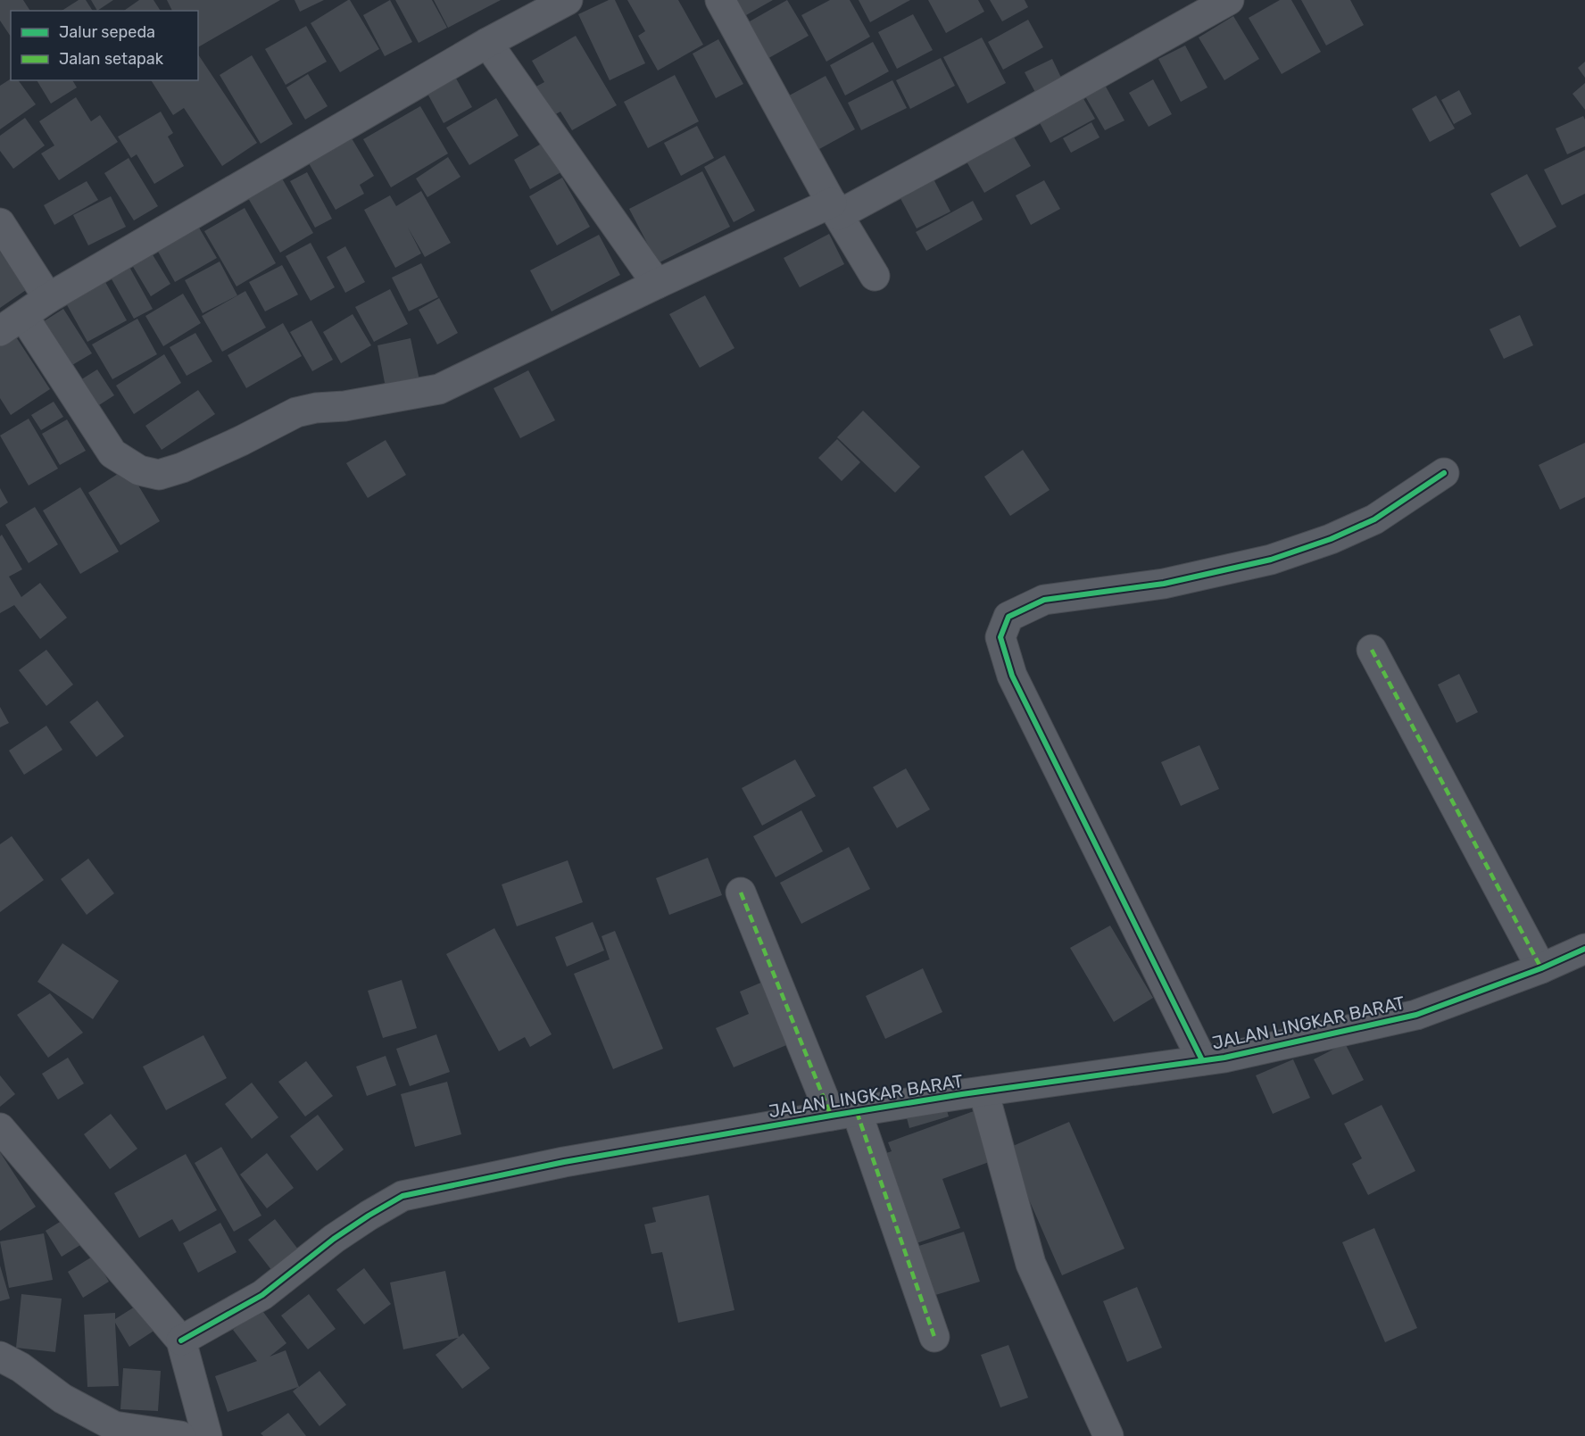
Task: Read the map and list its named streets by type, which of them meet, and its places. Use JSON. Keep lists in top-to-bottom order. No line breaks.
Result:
{"streets":{"street":["JALAN LINGKAR BARAT"]},"legend":["Jalur sepeda","Jalan setapak"]}
